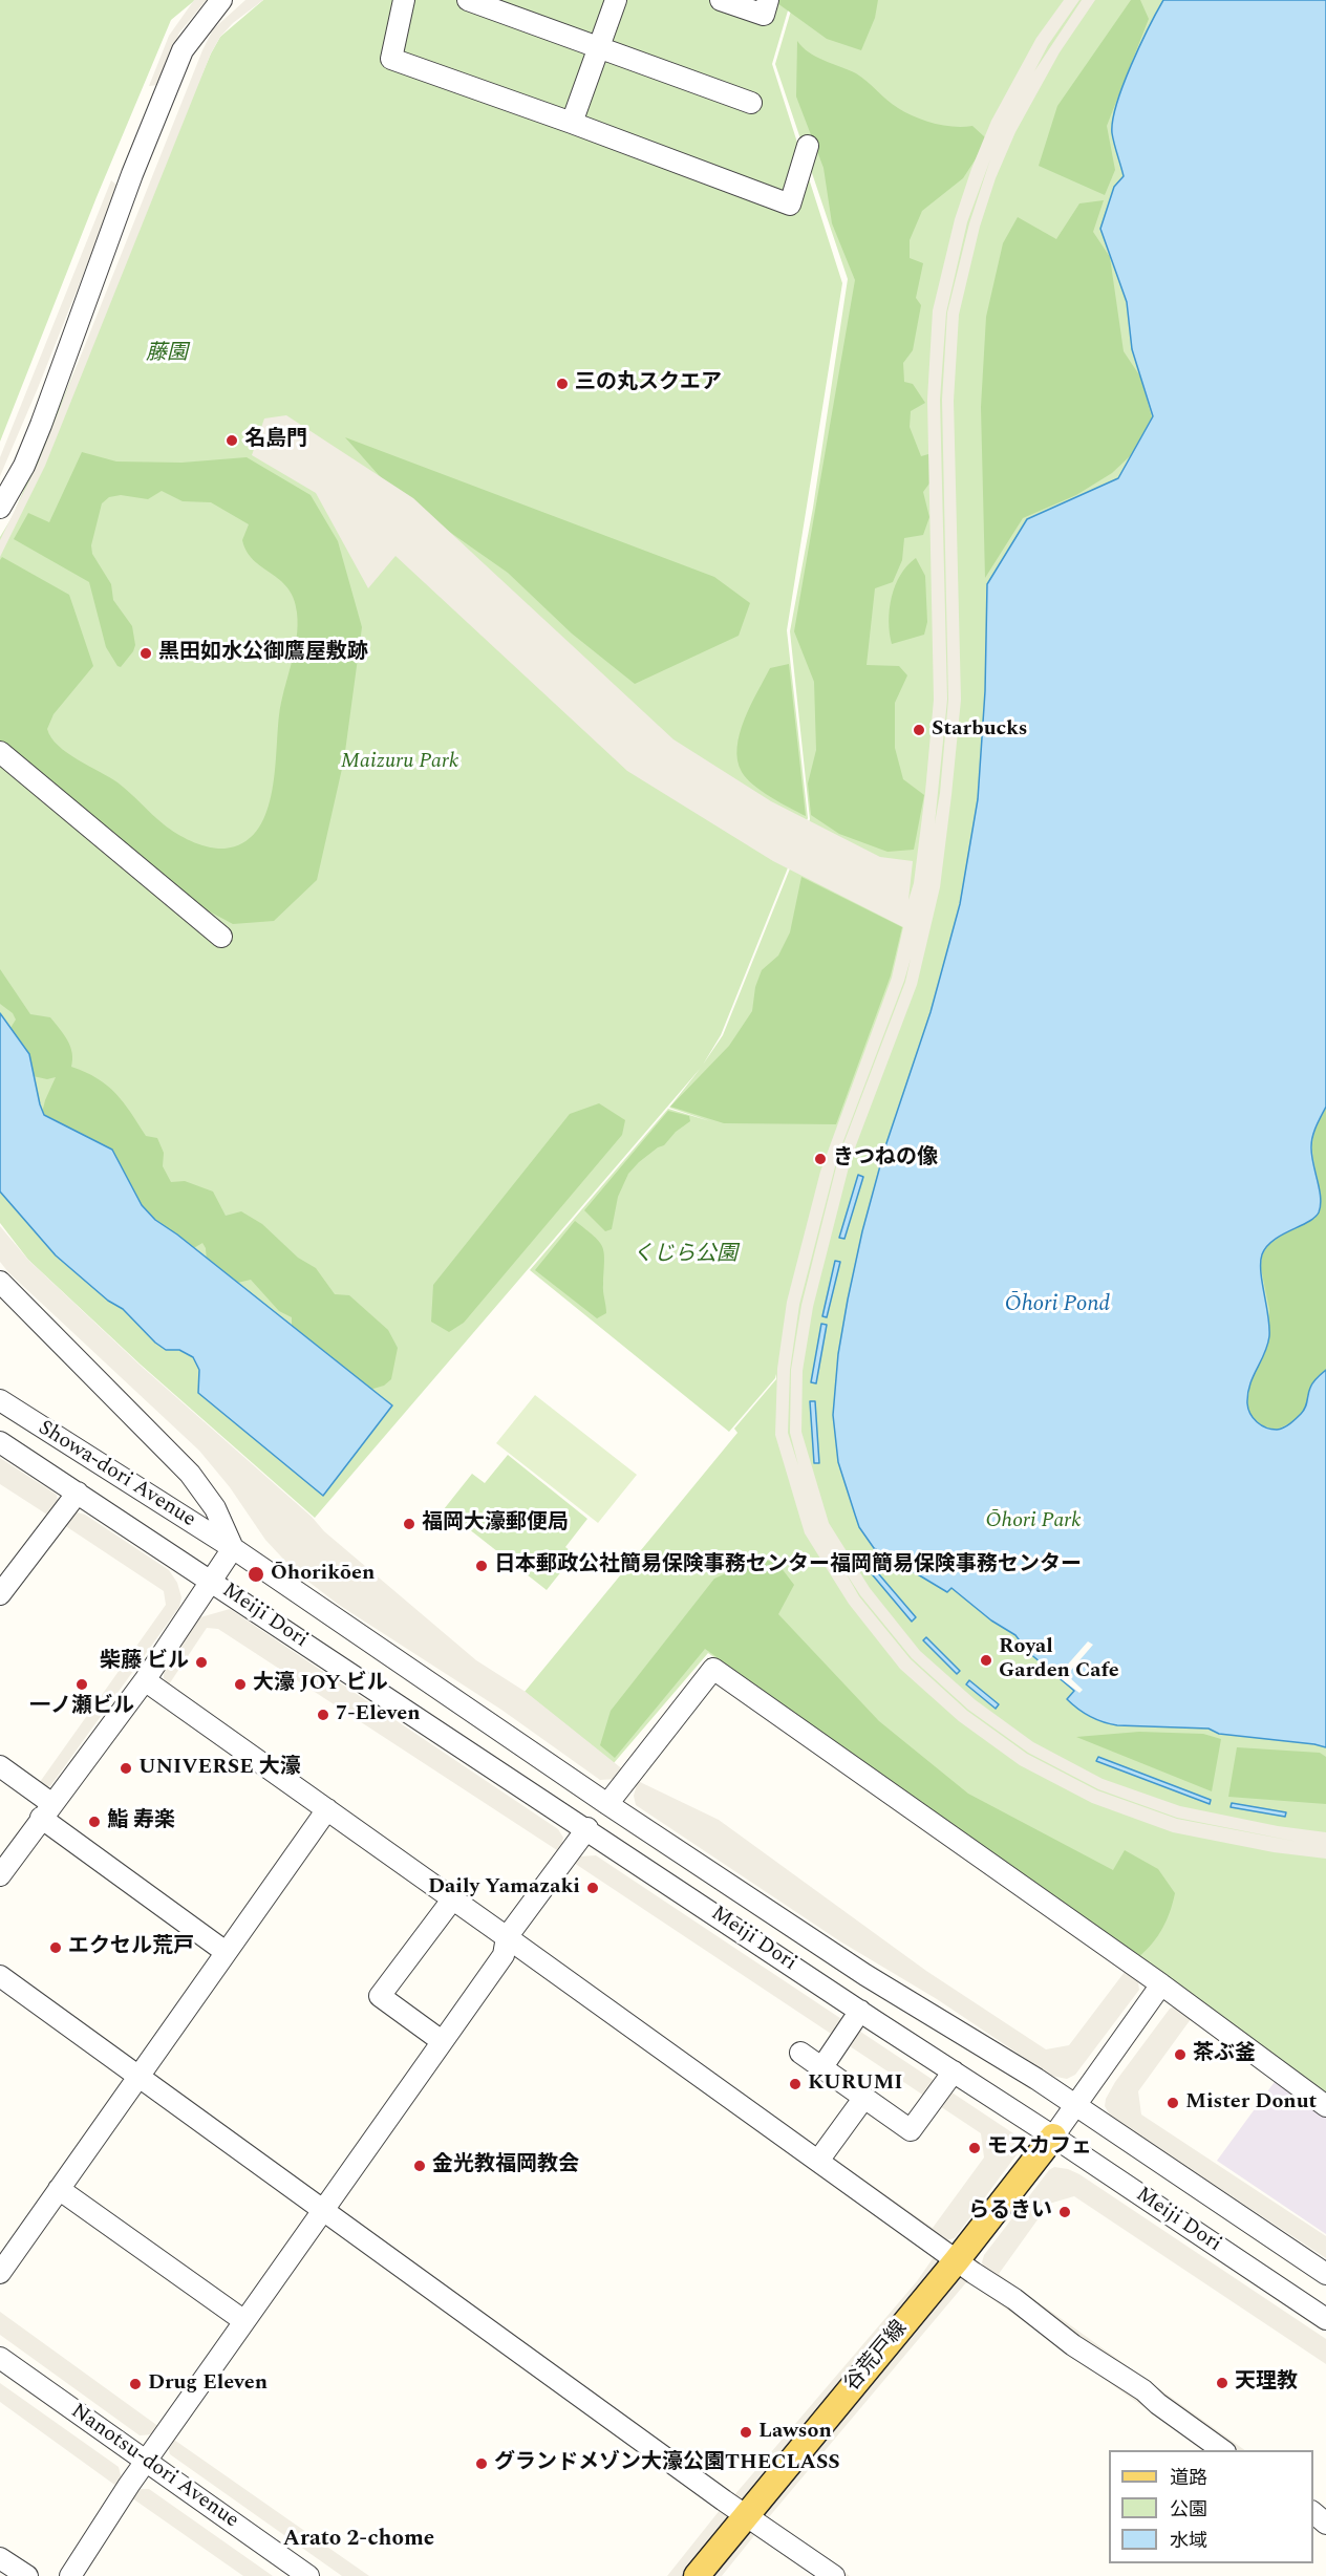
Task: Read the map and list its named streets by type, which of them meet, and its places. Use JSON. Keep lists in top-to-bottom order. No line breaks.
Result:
{"streets":{"main road":["谷荒戸線"],"street":["Showa-dori Avenue","Meiji Dori","Nanotsu-dori Avenue"]},"crossings":[["Showa-dori Avenue","Meiji Dori"],["Meiji Dori","谷荒戸線"]],"districts":["Arato 2-chome"],"water":["Ōhori Pond"],"parks":["藤園","Maizuru Park","くじら公園","Ōhori Park"],"places":["三の丸スクエア","名島門","黒田如水公御鷹屋敷跡","Starbucks","きつねの像","福岡大濠郵便局","日本郵政公社簡易保険事務センター福岡簡易保険事務センター","Ōhorikōen","Royal Garden Cafe","柴藤 ビル","一ノ瀬ビル","大濠 JOY ビル","7-Eleven","UNIVERSE 大濠","鮨 寿楽","Daily Yamazaki","エクセル荒戸","茶ぶ釜","KURUMI","Mister Donut","モスカフェ","金光教福岡教会","らるきい","天理教","Drug Eleven","Lawson","グランドメゾン大濠公園THECLASS"],"legend":["道路","公園","水域"]}
